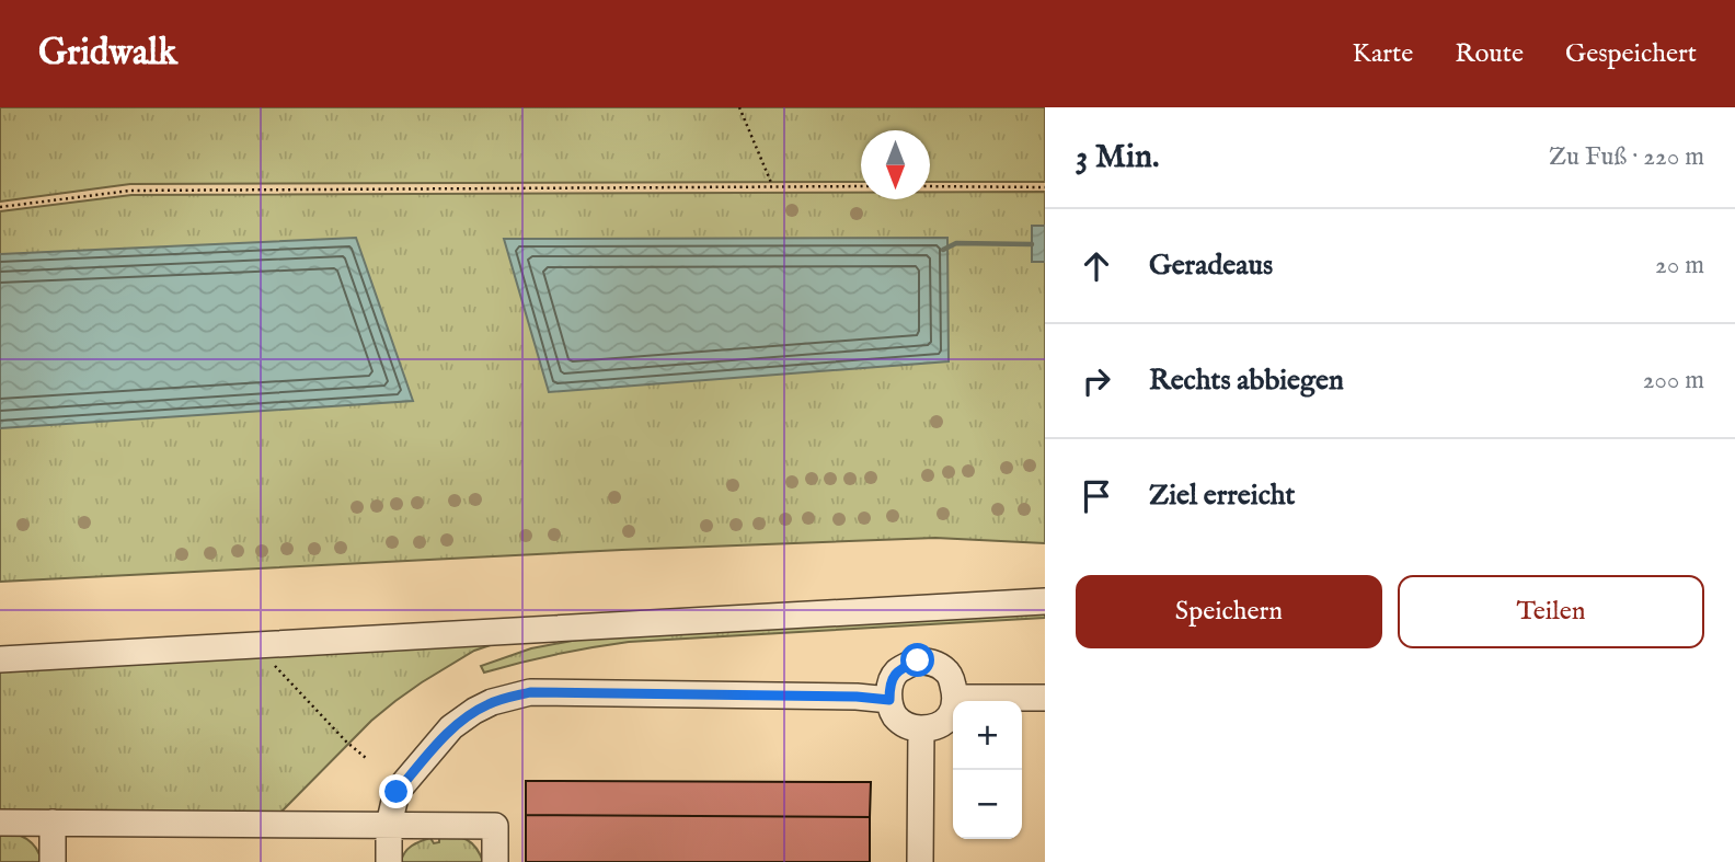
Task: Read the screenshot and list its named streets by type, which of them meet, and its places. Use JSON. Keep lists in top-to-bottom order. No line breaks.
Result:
{"north":"bottom","page":{"header":"Gridwalk","nav":["Karte","Route","Gespeichert"],"heading":["3 Min.","Zu Fuß · 220 m"],"list":[["Geradeaus","20 m"],["Rechts abbiegen","200 m"],"Ziel erreicht"],"buttons":["Speichern","Teilen"],"map_buttons":["+","−"]}}
